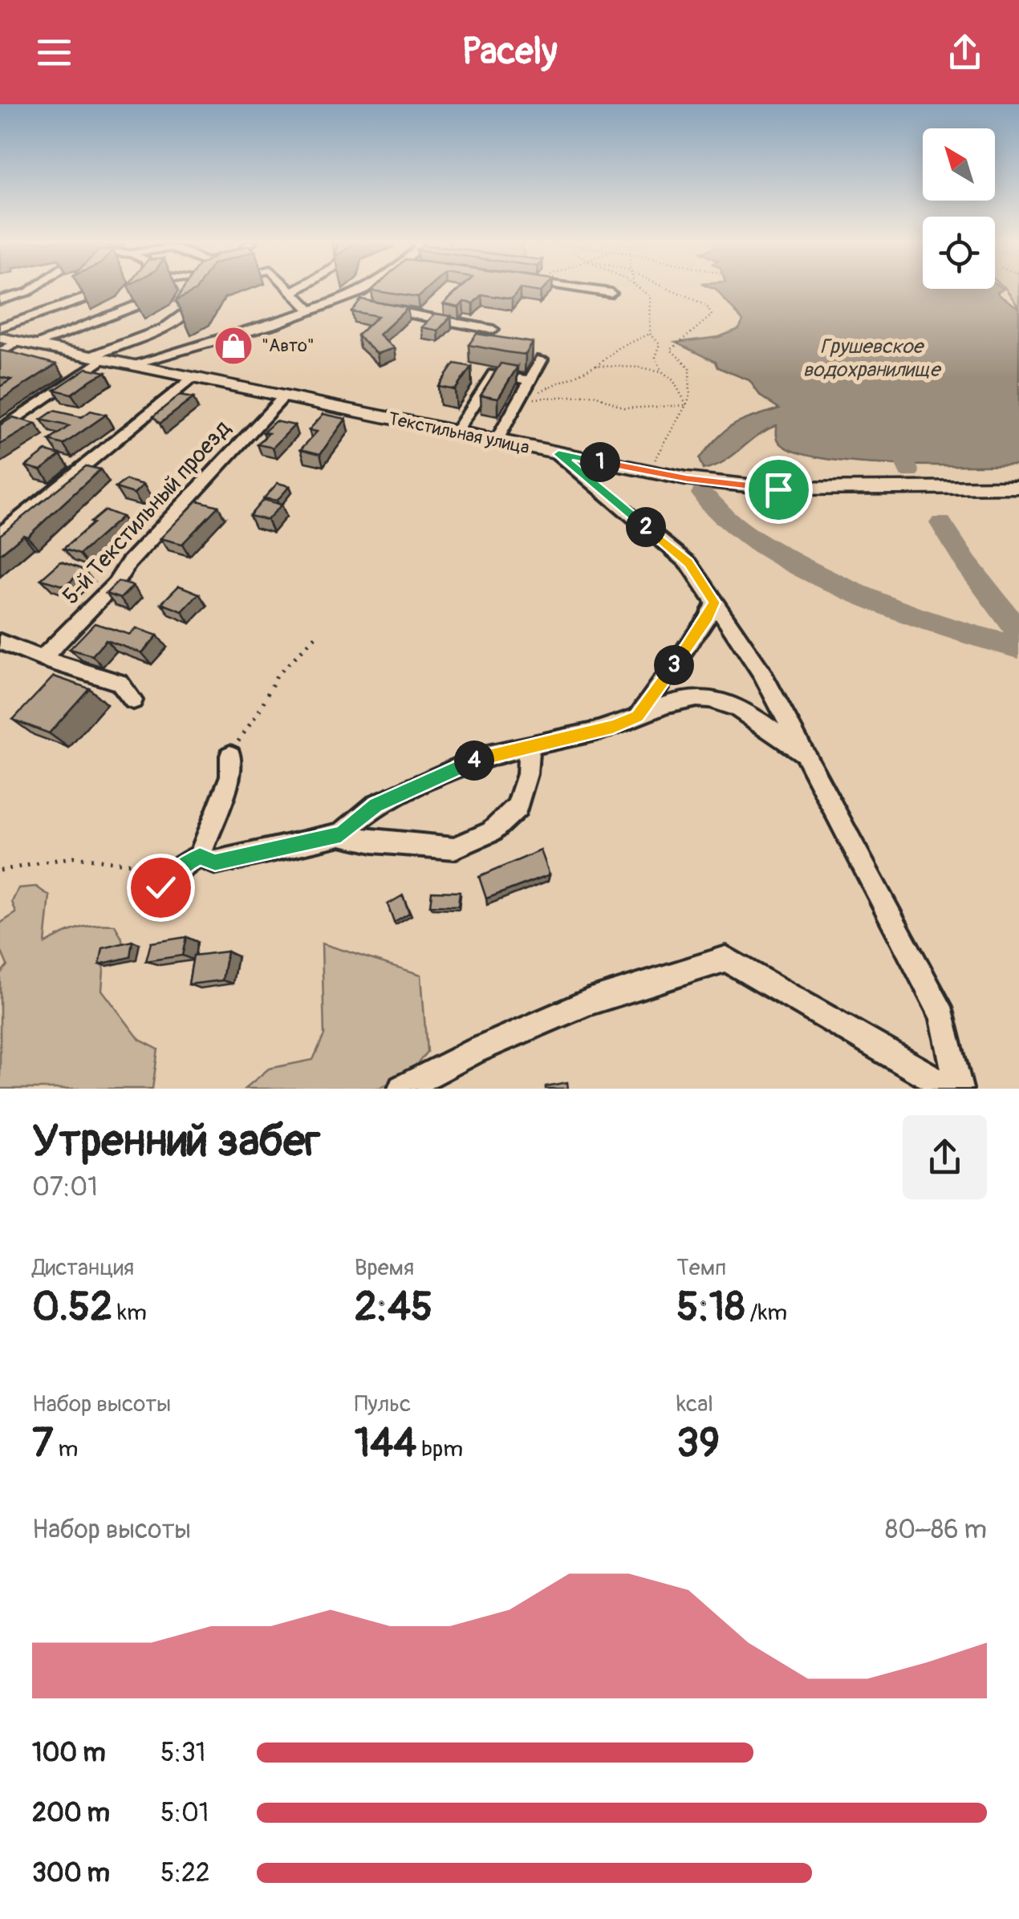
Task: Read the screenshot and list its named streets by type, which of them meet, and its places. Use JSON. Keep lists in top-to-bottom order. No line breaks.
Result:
{"streets":{"main road":["Текстильная улица"],"street":["5-й Текстильный проезд"]},"crossings":[["Текстильная улица","5-й Текстильный проезд"]],"water":["Грушевское водохранилище"],"places":{"shop":["\"Авто\""]},"north":"top left","page":{"header":"Pacely","pins":["1","2","3","4"],"heading":["Утренний забег","07:01"],"stats":[["Дистанция","0.52 km"],["Время","2:45"],["Темп","5:18 /km"],["Набор высоты","7 m"],["Пульс","144 bpm"],["kcal","39"]],"chart":["Набор высоты","80–86 m"],"list":[{"name":"100 m","note":"5:31"},{"name":"200 m","note":"5:01"},{"name":"300 m","note":"5:22"}]}}
